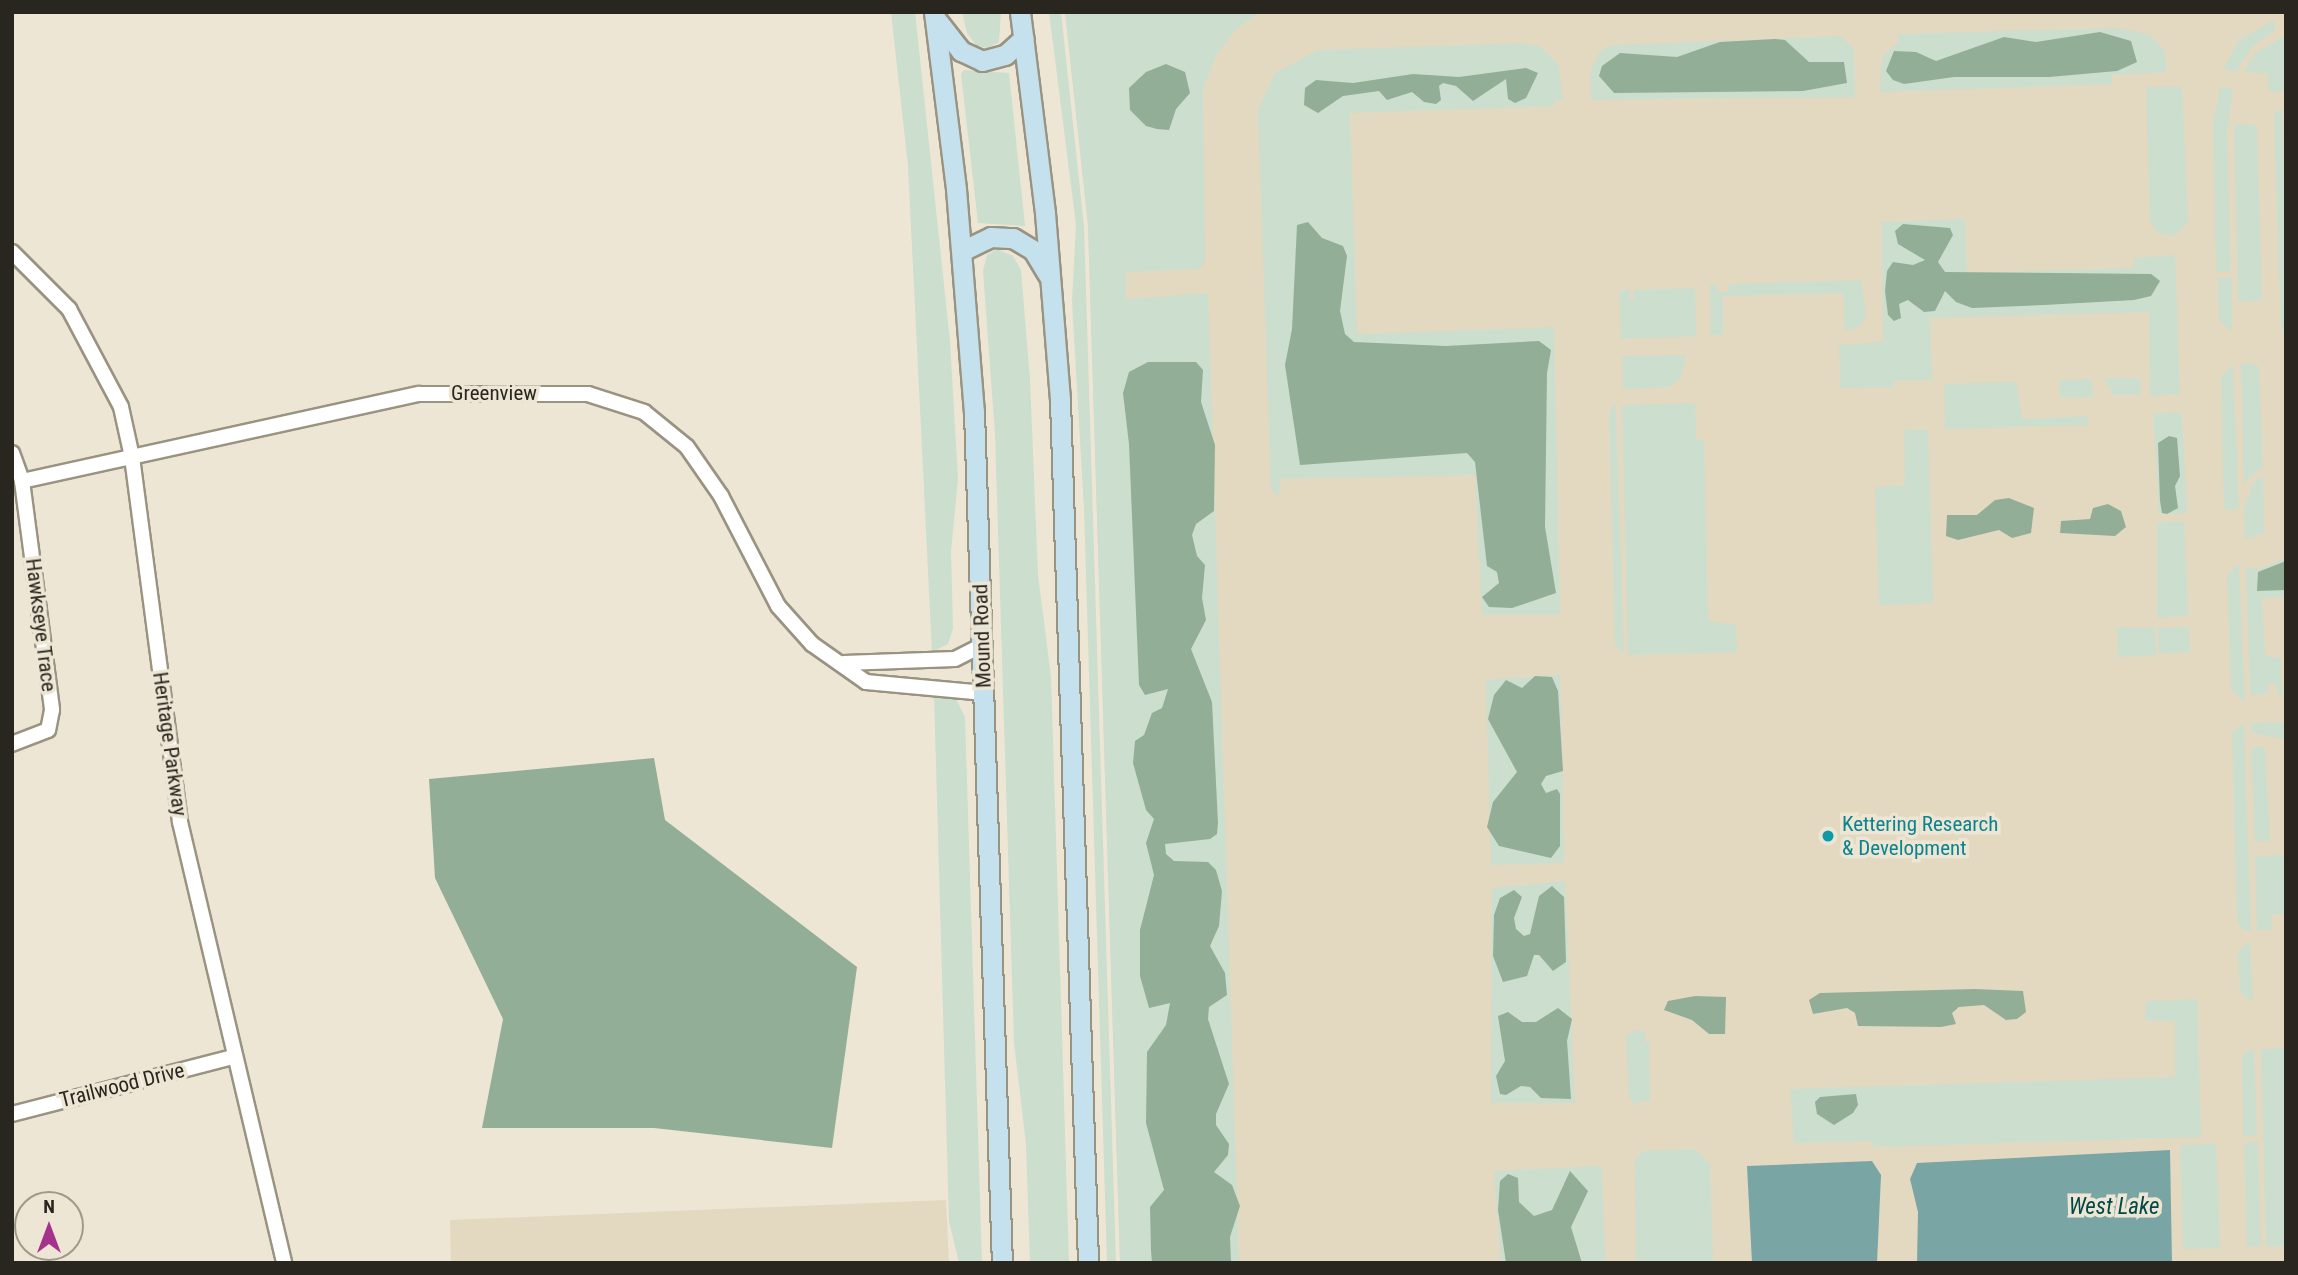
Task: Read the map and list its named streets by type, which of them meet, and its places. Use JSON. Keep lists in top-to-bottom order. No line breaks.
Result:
{"streets":{"main road":["Mound Road"],"street":["Greenview","Hawkseye Trace","Heritage Parkway","Trailwood Drive"]},"crossings":[["Greenview","Hawkseye Trace"],["Greenview","Mound Road"],["Greenview","Heritage Parkway"],["Heritage Parkway","Trailwood Drive"]],"water":["West Lake"],"places":["Kettering Research & Development"],"north":"top"}
